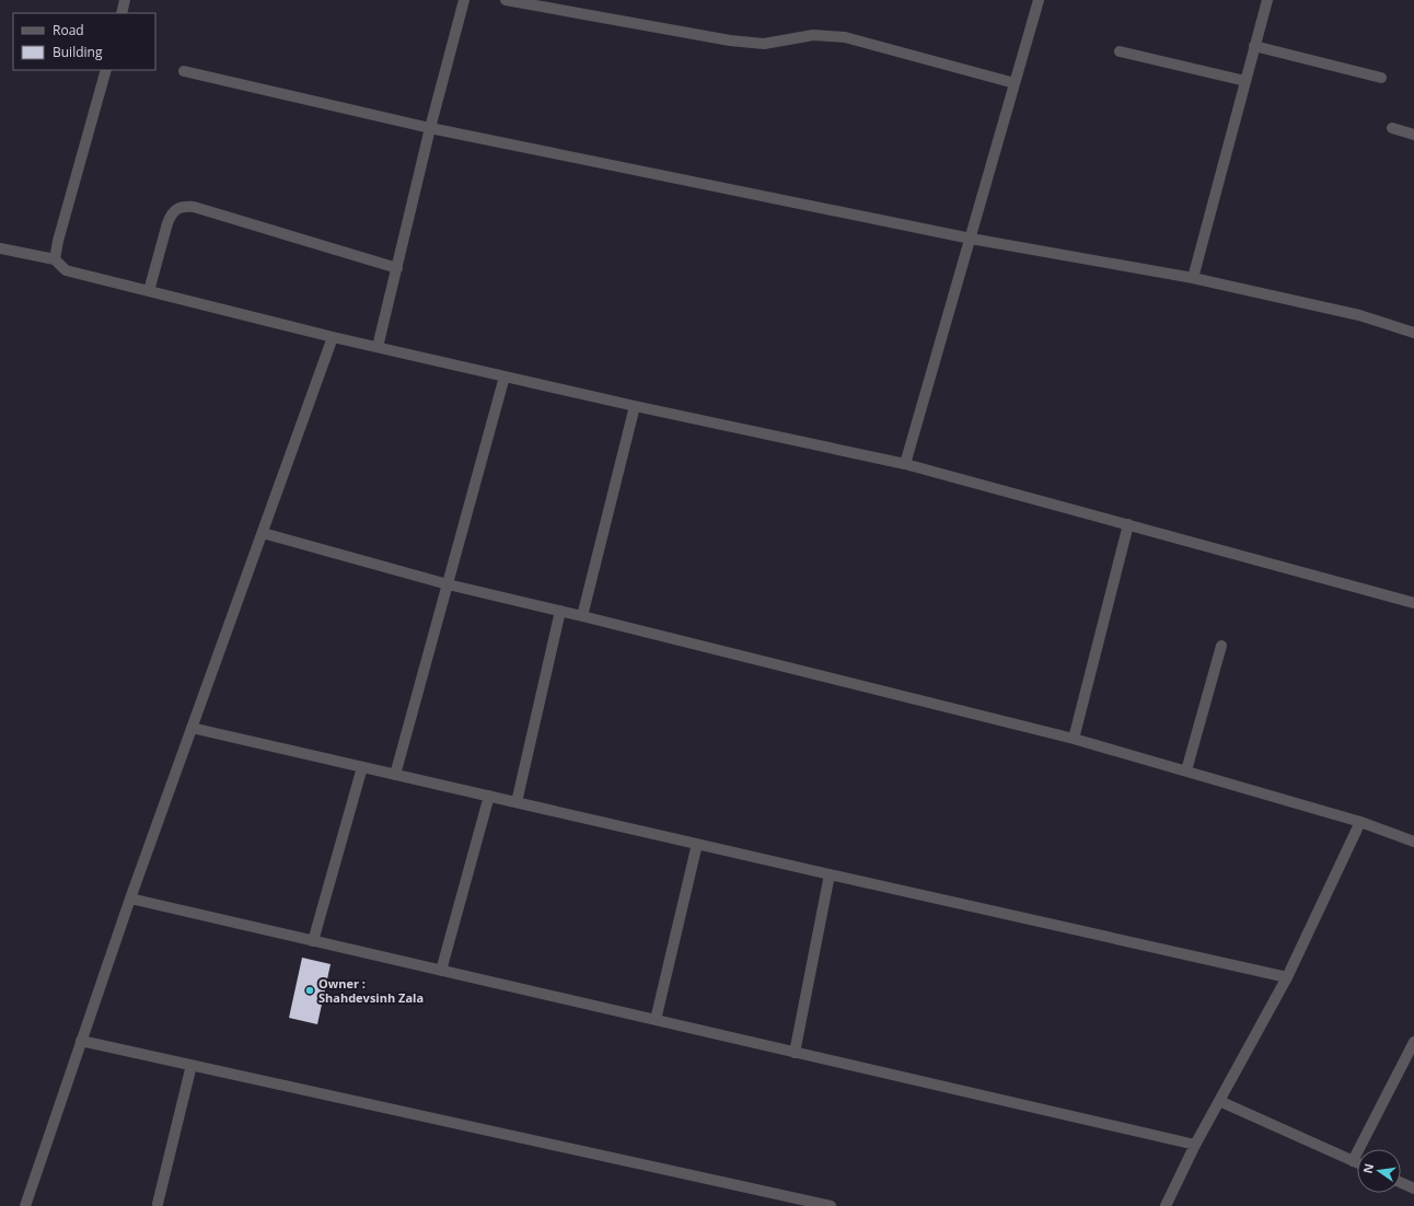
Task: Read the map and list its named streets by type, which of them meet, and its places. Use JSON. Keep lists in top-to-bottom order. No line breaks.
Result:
{"places":["Owner : Shahdevsinh Zala"],"legend":["Road","Building"],"north":"left"}
